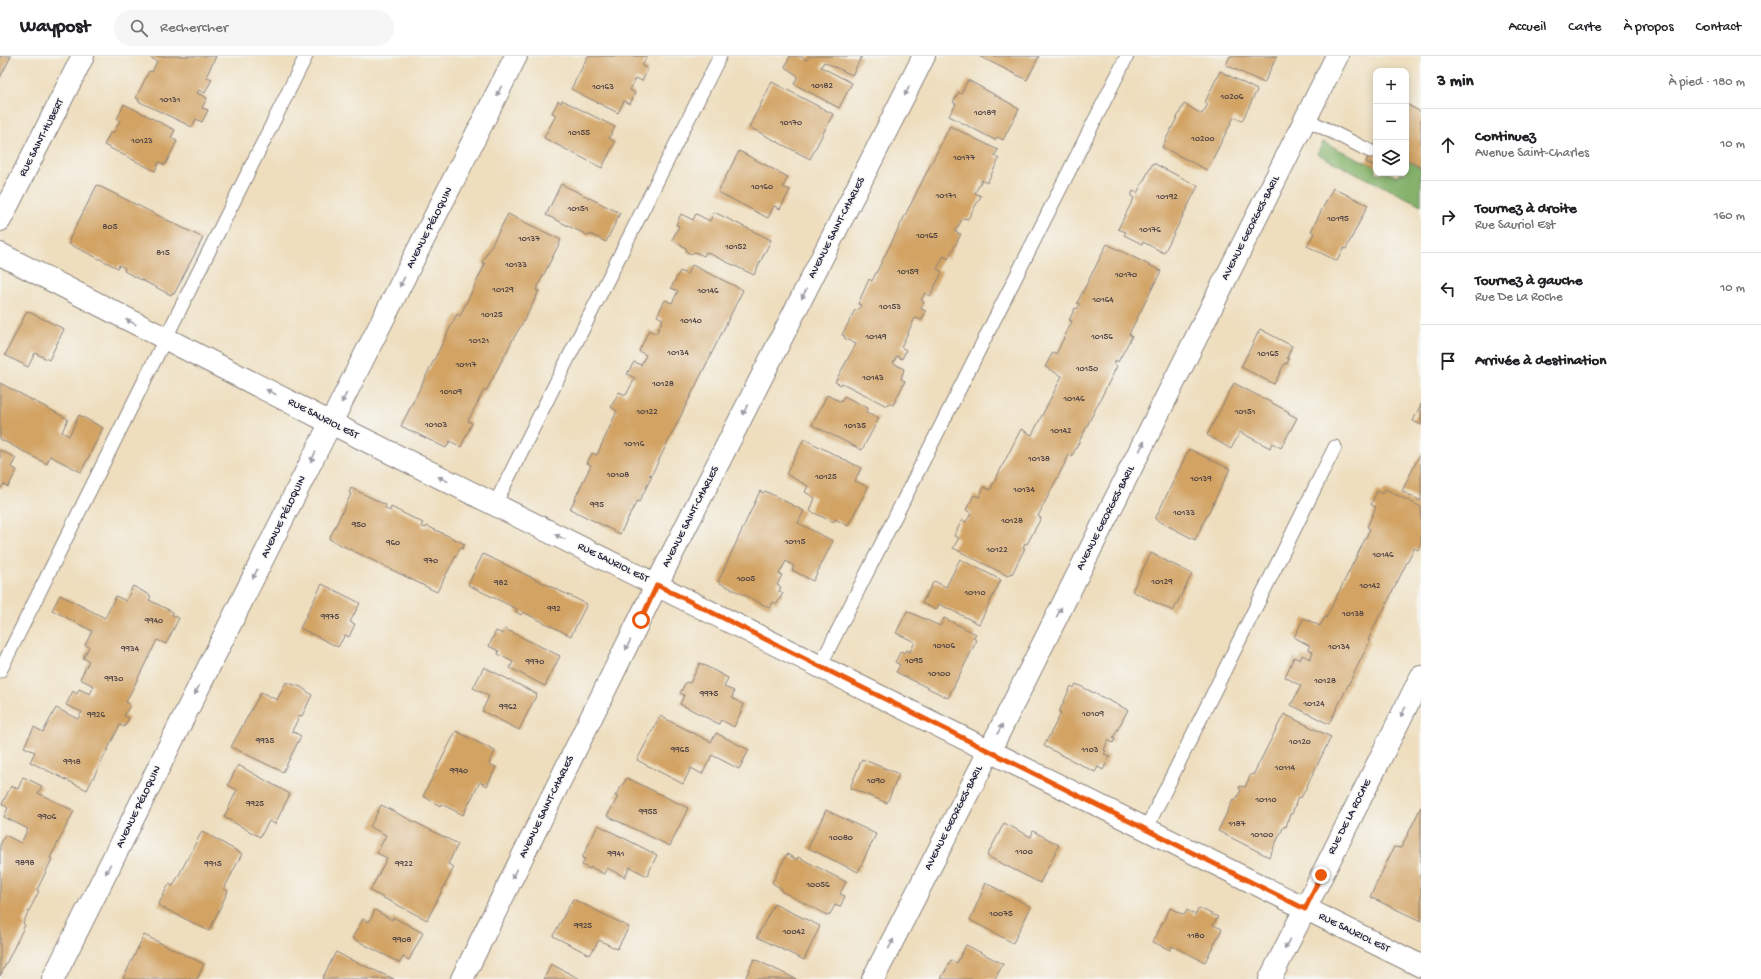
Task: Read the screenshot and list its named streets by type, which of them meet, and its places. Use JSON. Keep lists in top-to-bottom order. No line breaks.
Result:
{"streets":{"street":["RUE SAINT-HUBERT","AVENUE PÉLOQUIN","AVENUE SAINT-CHARLES","AVENUE GEORGES-BARIL","RUE SAURIOL EST","RUE DE LA ROCHE"]},"crossings":[["AVENUE PÉLOQUIN","RUE SAURIOL EST"],["AVENUE SAINT-CHARLES","RUE SAURIOL EST"],["AVENUE GEORGES-BARIL","RUE SAURIOL EST"],["RUE SAURIOL EST","RUE DE LA ROCHE"]],"one_way":["AVENUE PÉLOQUIN","AVENUE SAINT-CHARLES","AVENUE GEORGES-BARIL","RUE SAURIOL EST","RUE DE LA ROCHE"],"house_numbers":["10182","10163","10206","10131","10189","10170","10155","10200","10123","10177","10160","10171","10192","10151","10195","805","10176","10165","10137","10152","815","10133","10159","10170","10129","10146","10164","10153","10125","10140","10149","10156","10121","10134","10165","10117","10150","10143","10128","10109","10146","10122","10151","10103","10135","10142","10116","10138","10108","10125","10139","10134","995","10133","10128","950","10115","960","10122","10146","970","1005","10129","982","10142","10110","992","10138","9975","9940","10106","10134","9934","1095","9970","10100","9930","10128","9975","10124","9962","10109","9926","9935","10120","9965","1103","9918","10114","9940","1090","10110","9925","9955","9906","1187","10100","10080","1100","9941","9898","9915","9922","10056","10075","9925","10042","1180","9908"],"page":{"header":"Waypost","search":"Rechercher","nav":["Accueil","Carte","À propos","Contact"],"heading":["3 min","À pied · 180 m"],"map_buttons":["+","−"],"list":[["Continuez","Avenue Saint-Charles","10 m"],["Tournez à droite","Rue Sauriol Est","160 m"],["Tournez à gauche","Rue De La Roche","10 m"],"Arrivée à destination"]}}
